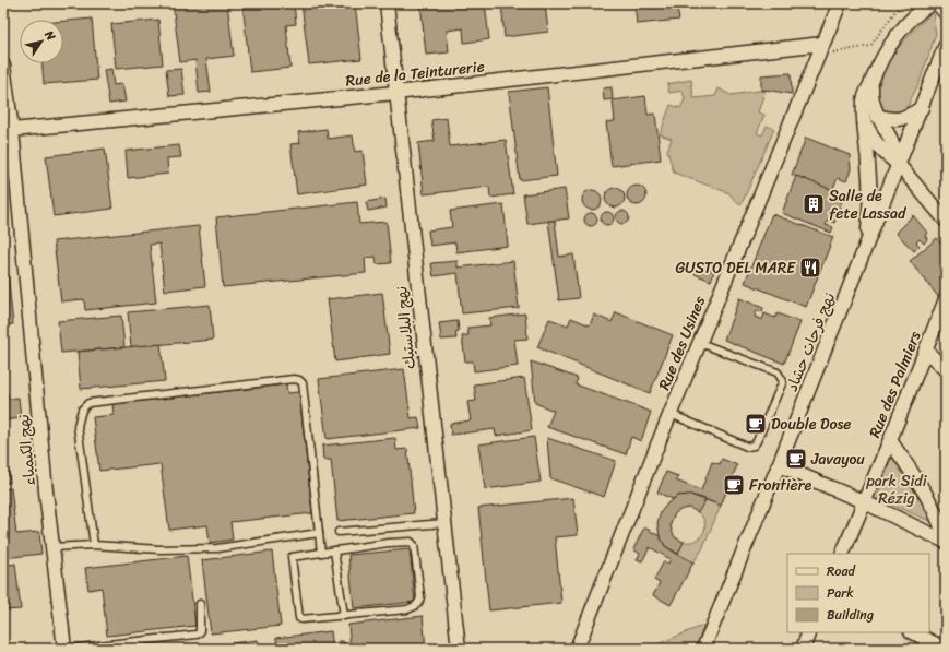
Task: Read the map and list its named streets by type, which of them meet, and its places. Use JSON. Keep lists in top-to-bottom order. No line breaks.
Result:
{"streets":{"street":["Rue de la Teinturerie","نهج البلاستيك","نهج فرحات حشاد","Rue des Usines","Rue des Palmiers","نهج الكيمياء"]},"crossings":[["Rue de la Teinturerie","نهج البلاستيك"],["Rue de la Teinturerie","Rue des Usines"],["Rue de la Teinturerie","نهج الكيمياء"]],"parks":["park Sidi Rézig"],"places":{"building":["Salle de fete Lassad"],"restaurant":["GUSTO DEL MARE"],"cafe":["Double Dose","Javayou","Frontière"]},"legend":["Road","Park","Building"],"north":"top right"}
